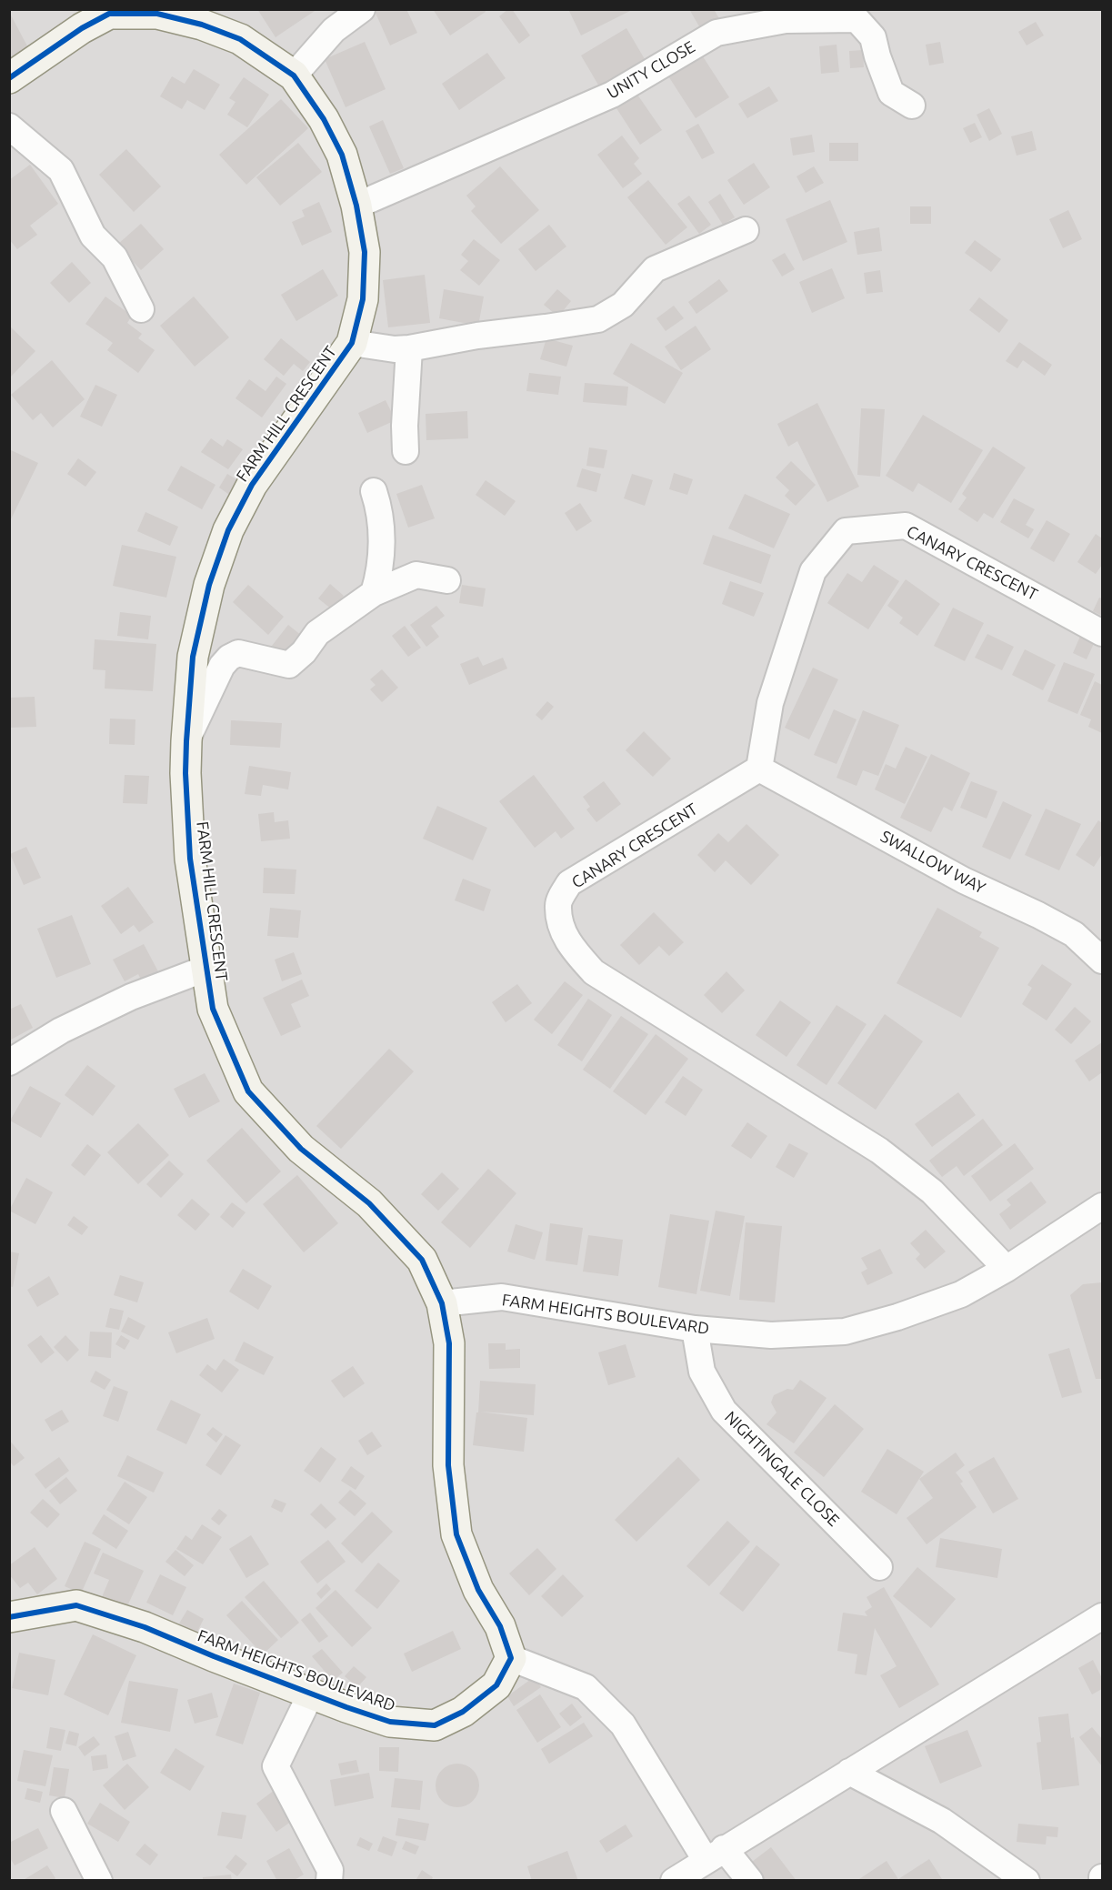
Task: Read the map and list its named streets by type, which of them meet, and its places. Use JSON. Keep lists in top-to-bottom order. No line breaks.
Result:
{"streets":{"street":["UNITY CLOSE","FARM HILL CRESCENT","CANARY CRESCENT","SWALLOW WAY","FARM HEIGHTS BOULEVARD","NIGHTINGALE CLOSE"]},"crossings":[["UNITY CLOSE","FARM HILL CRESCENT"],["FARM HILL CRESCENT","FARM HEIGHTS BOULEVARD"],["CANARY CRESCENT","SWALLOW WAY"],["CANARY CRESCENT","FARM HEIGHTS BOULEVARD"],["FARM HEIGHTS BOULEVARD","NIGHTINGALE CLOSE"]]}
